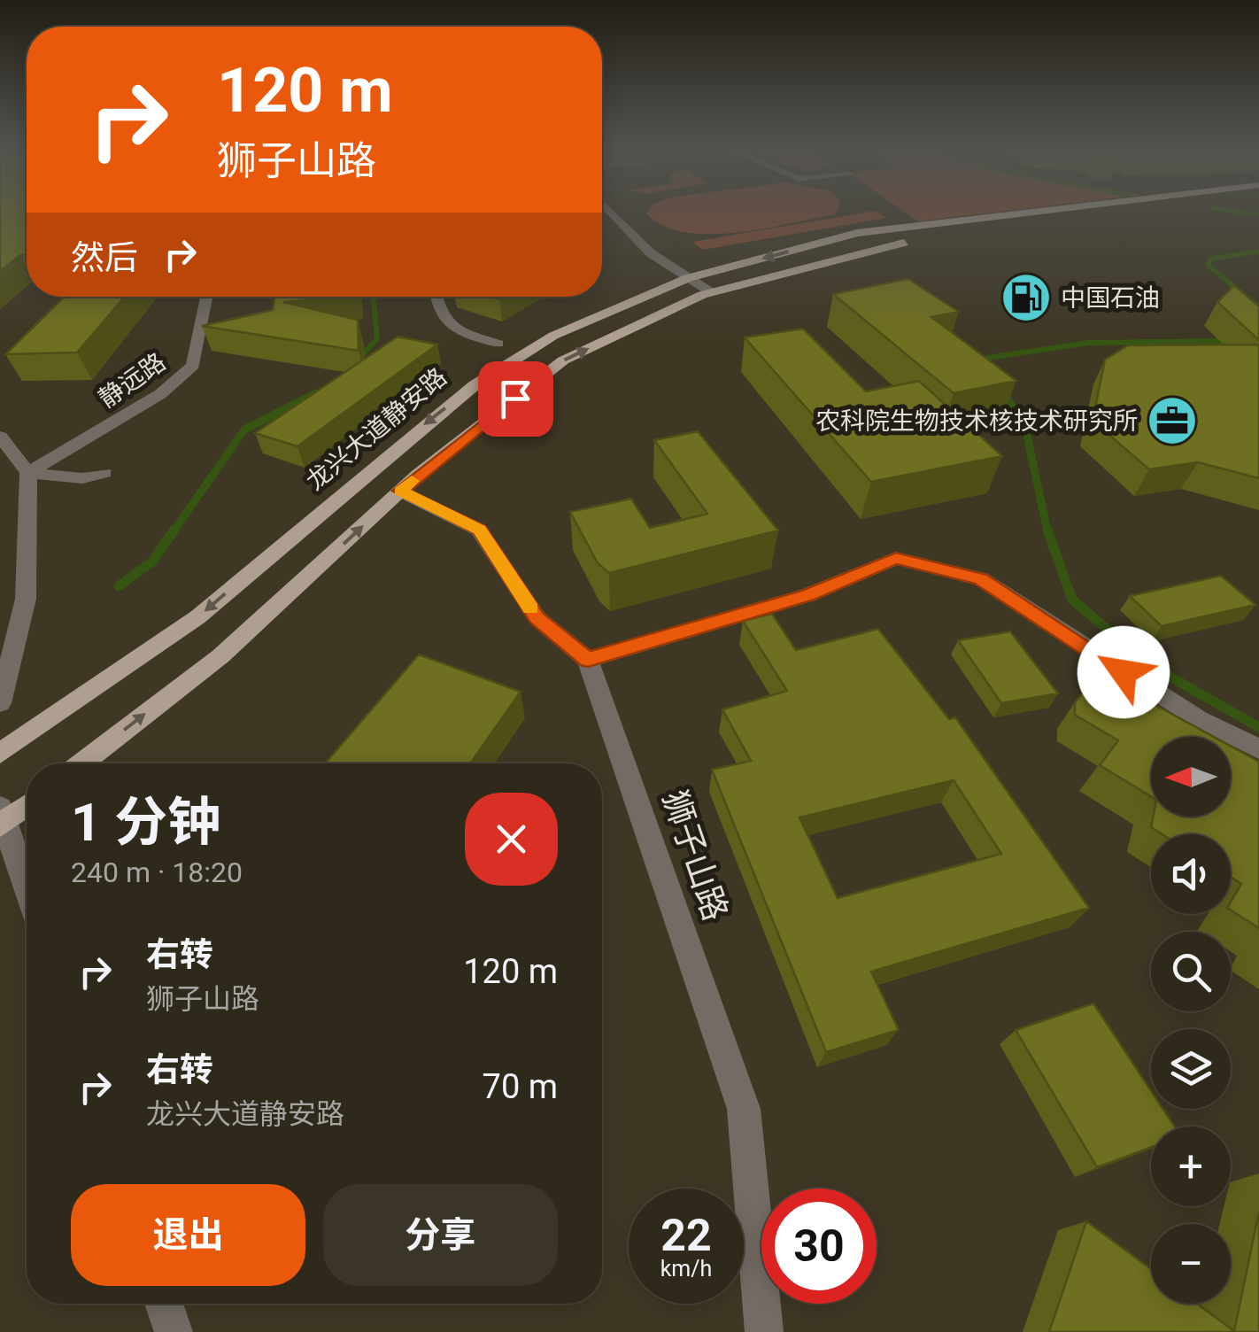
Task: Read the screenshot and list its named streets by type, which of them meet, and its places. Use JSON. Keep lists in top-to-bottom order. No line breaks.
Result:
{"streets":{"main road":["龙兴大道静安路"],"street":["静远路","狮子山路"]},"places":{"fuel station":["中国石油"],"office":["农科院生物技术核技术研究所"]},"north":"left","page":{"turn":["120 m","狮子山路"],"then":"然后","map_buttons":["+","−"],"heading":["1 分钟","240 m · 18:20"],"list":[{"name":"右转","note":"狮子山路","value":"120 m"},{"name":"右转","note":"龙兴大道静安路","value":"70 m"}],"buttons":["退出","分享"],"speed":"22 km/h","limit":"30"}}
